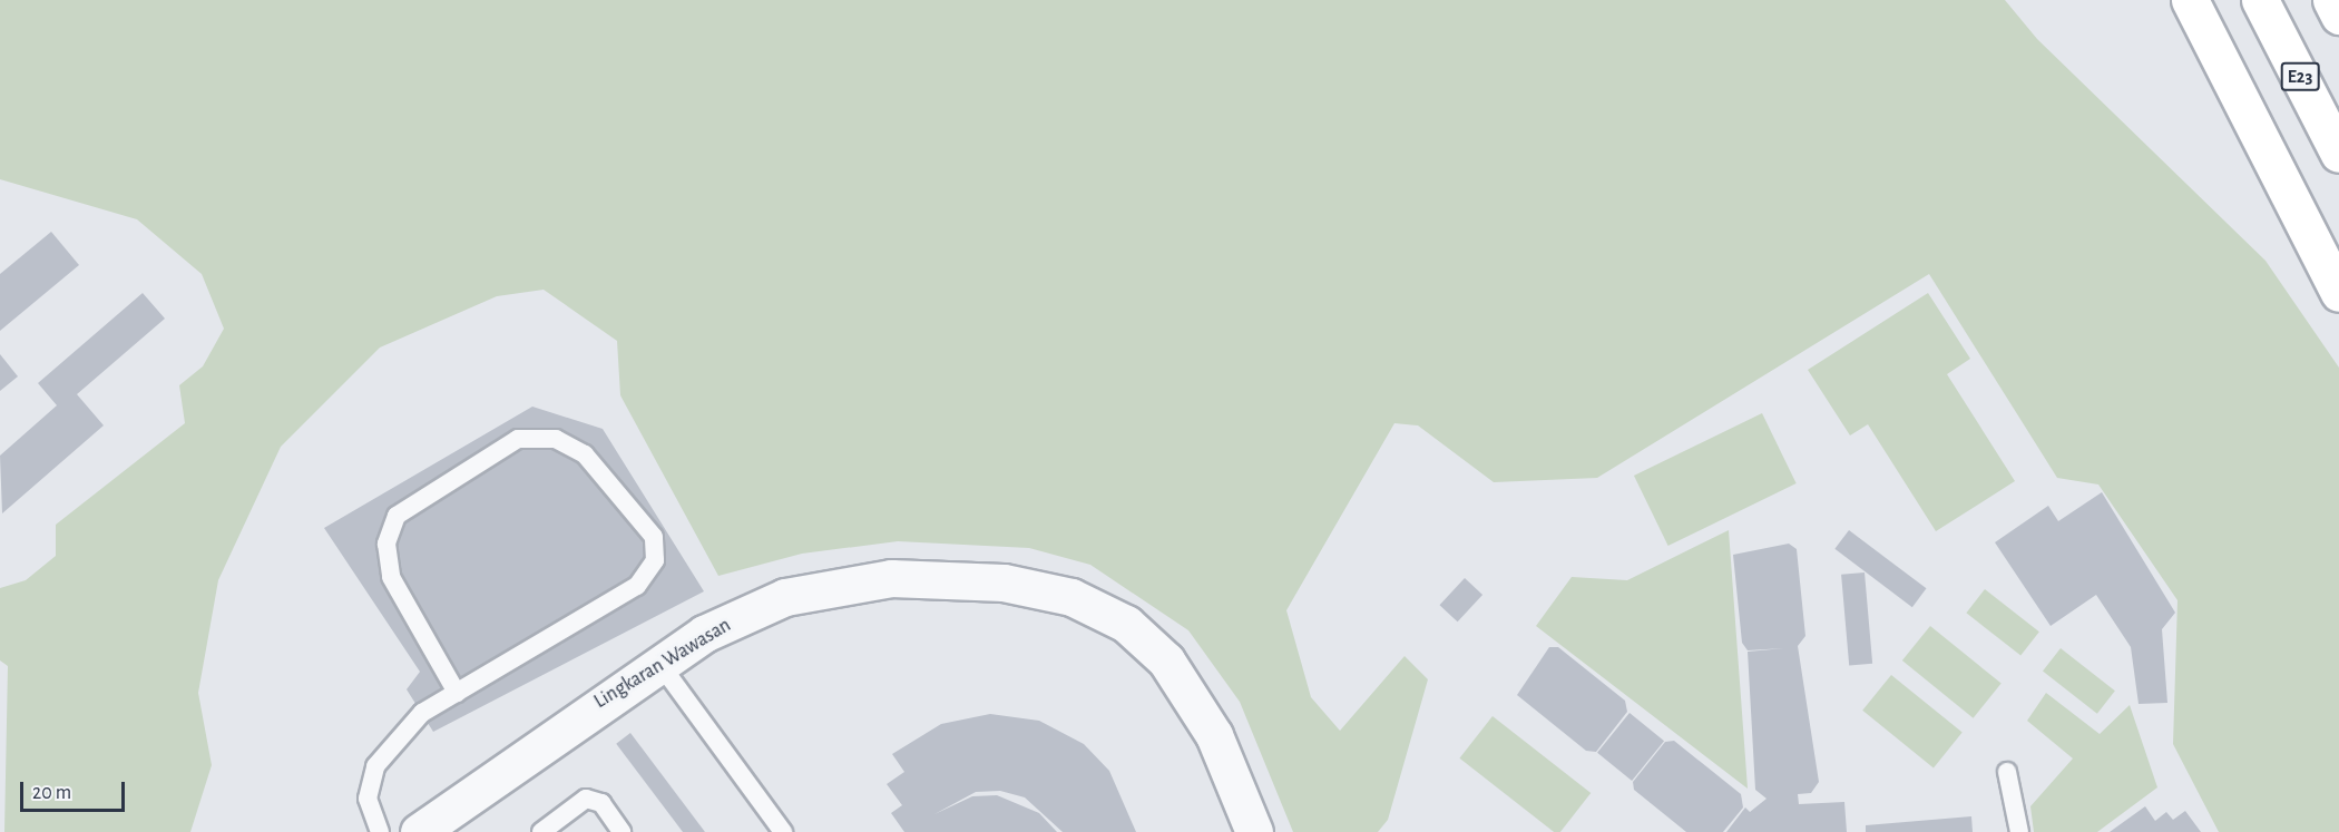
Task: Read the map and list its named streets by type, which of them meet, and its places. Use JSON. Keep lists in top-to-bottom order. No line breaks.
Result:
{"streets":{"main road":["E23"],"street":["Lingkaran Wawasan"]},"scale_bar":"20 m"}
